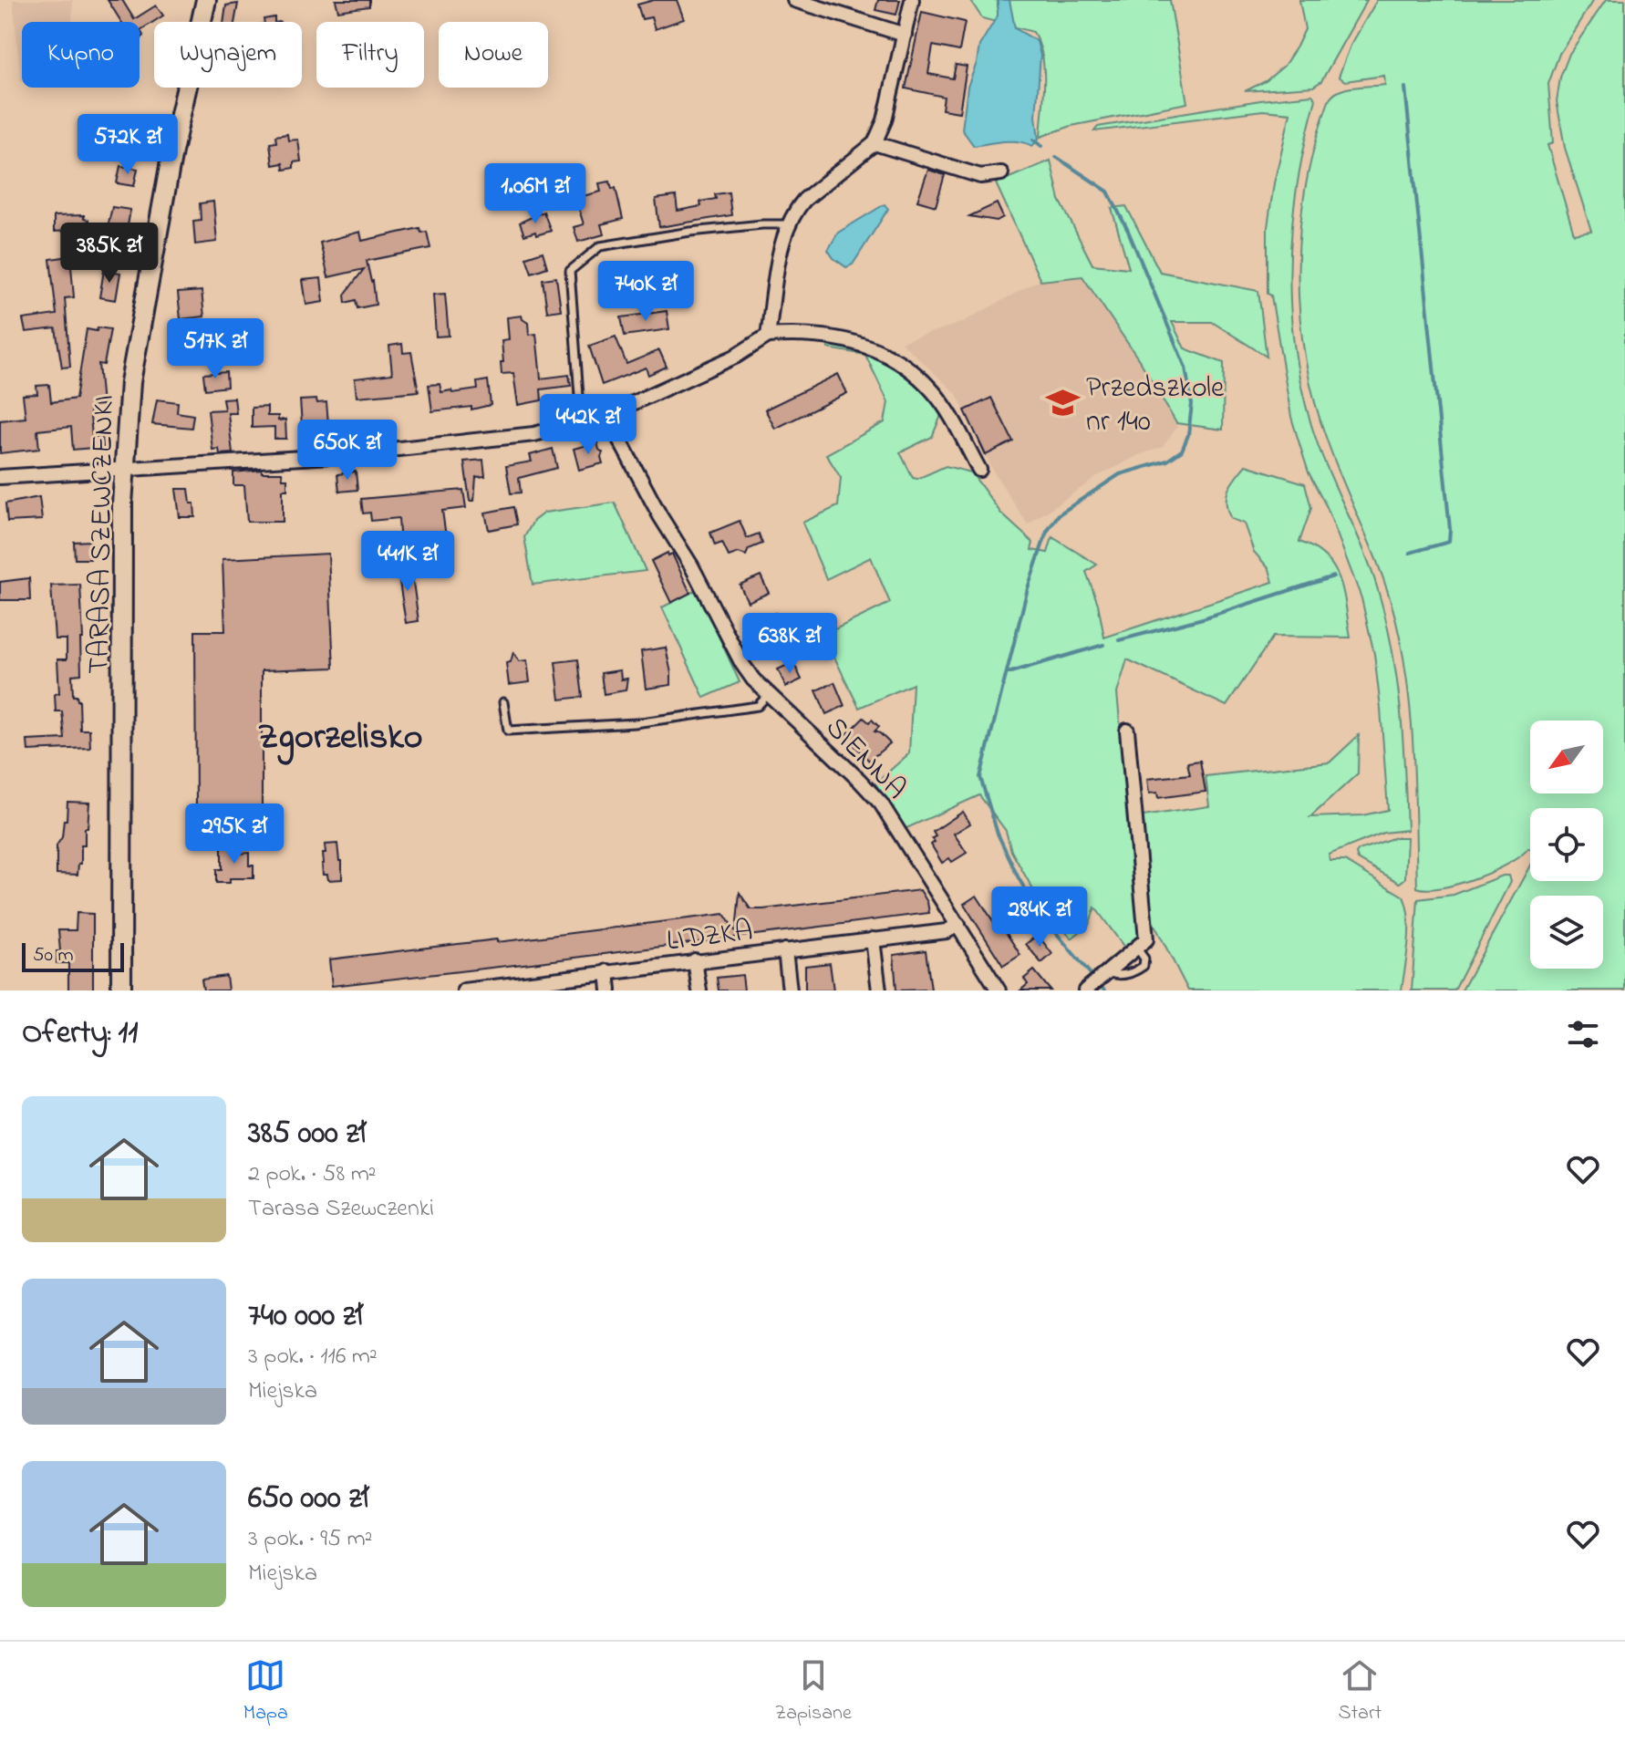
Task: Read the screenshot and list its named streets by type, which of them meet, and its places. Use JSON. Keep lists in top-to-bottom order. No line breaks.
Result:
{"streets":{"street":["TARASA SZEWCZENKI","SIENNA","LIDZKA"]},"crossings":[["SIENNA","LIDZKA"]],"districts":["Zgorzelisko"],"places":{"school or university":["Przedszkole nr 140"]},"scale_bar":"50 m","north":"bottom left","page":{"chip":["Kupno","Wynajem","Filtry","Nowe"],"price":["572K zł","1.06M zł","385K zł","740K zł","517K zł","442K zł","650K zł","441K zł","638K zł","295K zł","284K zł"],"scale":"50 m","heading":"Oferty: 11","list":[{"name":"385 000 zł","note":"2 pok. · 58 m² · Tarasa Szewczenki"},{"name":"740 000 zł","note":"3 pok. · 116 m² · Miejska"},{"name":"650 000 zł","note":"3 pok. · 95 m² · Miejska"}],"tabs":["Mapa","Zapisane","Start"]}}
